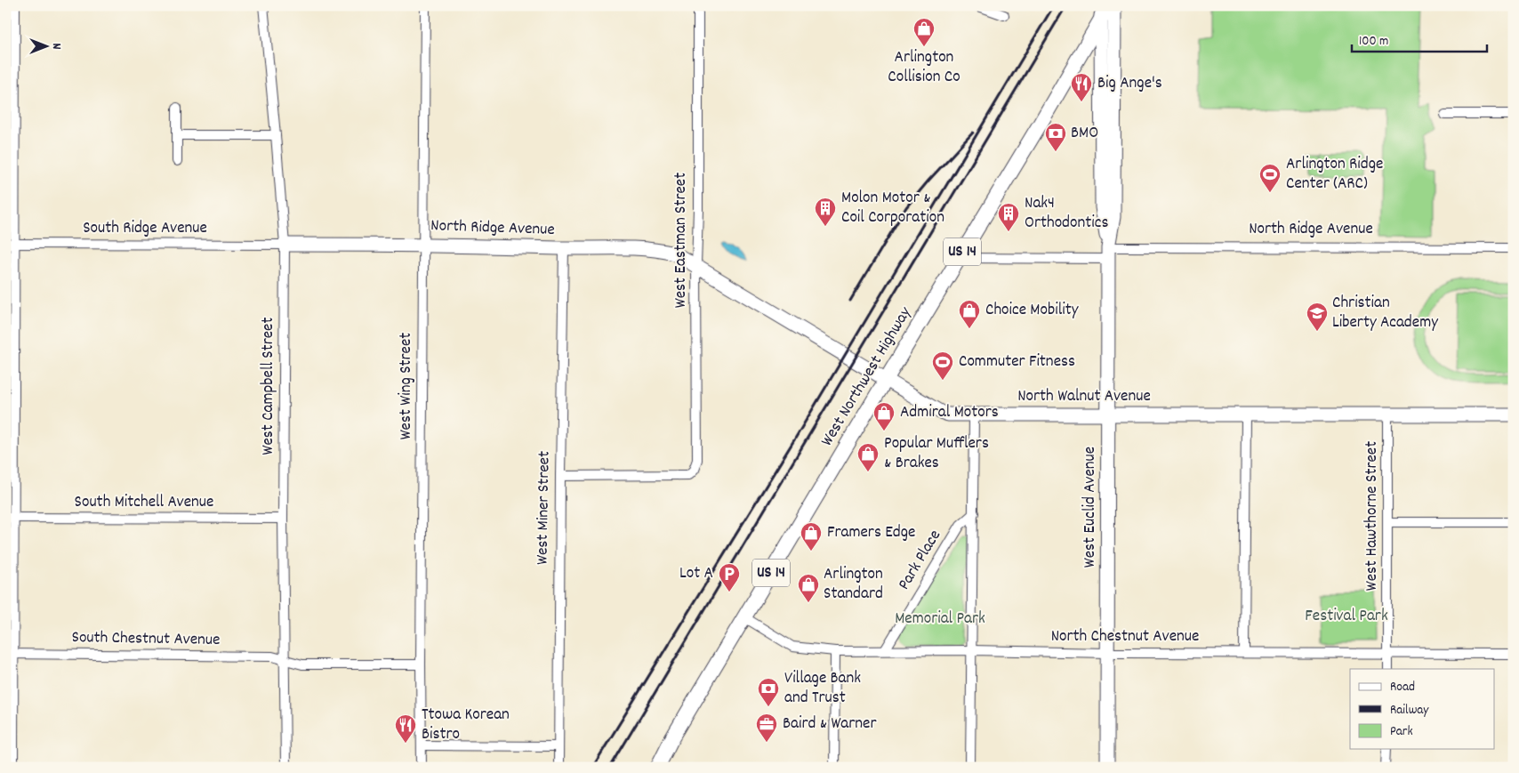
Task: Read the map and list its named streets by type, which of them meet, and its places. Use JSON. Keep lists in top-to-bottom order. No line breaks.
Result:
{"streets":{"main road":["US 14","West Northwest Highway"],"street":["South Ridge Avenue","North Ridge Avenue","West Eastman Street","West Campbell Street","West Wing Street","North Walnut Avenue","South Mitchell Avenue","West Euclid Avenue","West Miner Street","West Hawthorne Street","Park Place","North Chestnut Avenue","South Chestnut Avenue"]},"crossings":[["South Ridge Avenue","North Ridge Avenue"],["South Ridge Avenue","West Campbell Street"],["North Ridge Avenue","West Eastman Street"],["North Ridge Avenue","West Northwest Highway"],["North Ridge Avenue","West Campbell Street"],["North Ridge Avenue","West Wing Street"],["North Ridge Avenue","North Walnut Avenue"],["North Ridge Avenue","West Euclid Avenue"],["North Ridge Avenue","West Miner Street"],["West Eastman Street","North Walnut Avenue"],["West Eastman Street","West Miner Street"],["West Northwest Highway","North Walnut Avenue"],["West Northwest Highway","West Euclid Avenue"],["West Northwest Highway","North Chestnut Avenue"],["West Campbell Street","South Mitchell Avenue"],["West Campbell Street","South Chestnut Avenue"],["North Walnut Avenue","West Euclid Avenue"],["North Walnut Avenue","West Hawthorne Street"],["West Euclid Avenue","North Chestnut Avenue"],["West Hawthorne Street","North Chestnut Avenue"],["Park Place","North Chestnut Avenue"]],"parks":["Festival Park","Memorial Park"],"places":{"shop":["Arlington Collision Co","Choice Mobility","Admiral Motors","Popular Mufflers & Brakes","Framers Edge","Arlington Standard"],"restaurant":["Big Ange's","Ttowa Korean Bistro"],"bank":["BMO","Village Bank and Trust"],"sports":["Arlington Ridge Center (ARC)","Commuter Fitness"],"building":["Molon Motor & Coil Corporation","Nak4 Orthodontics"],"school or university":["Christian Liberty Academy"],"parking":["Lot A"],"office":["Baird & Warner"]},"legend":["Road","Railway","Park"],"scale_bar":"100 m","north":"right"}
